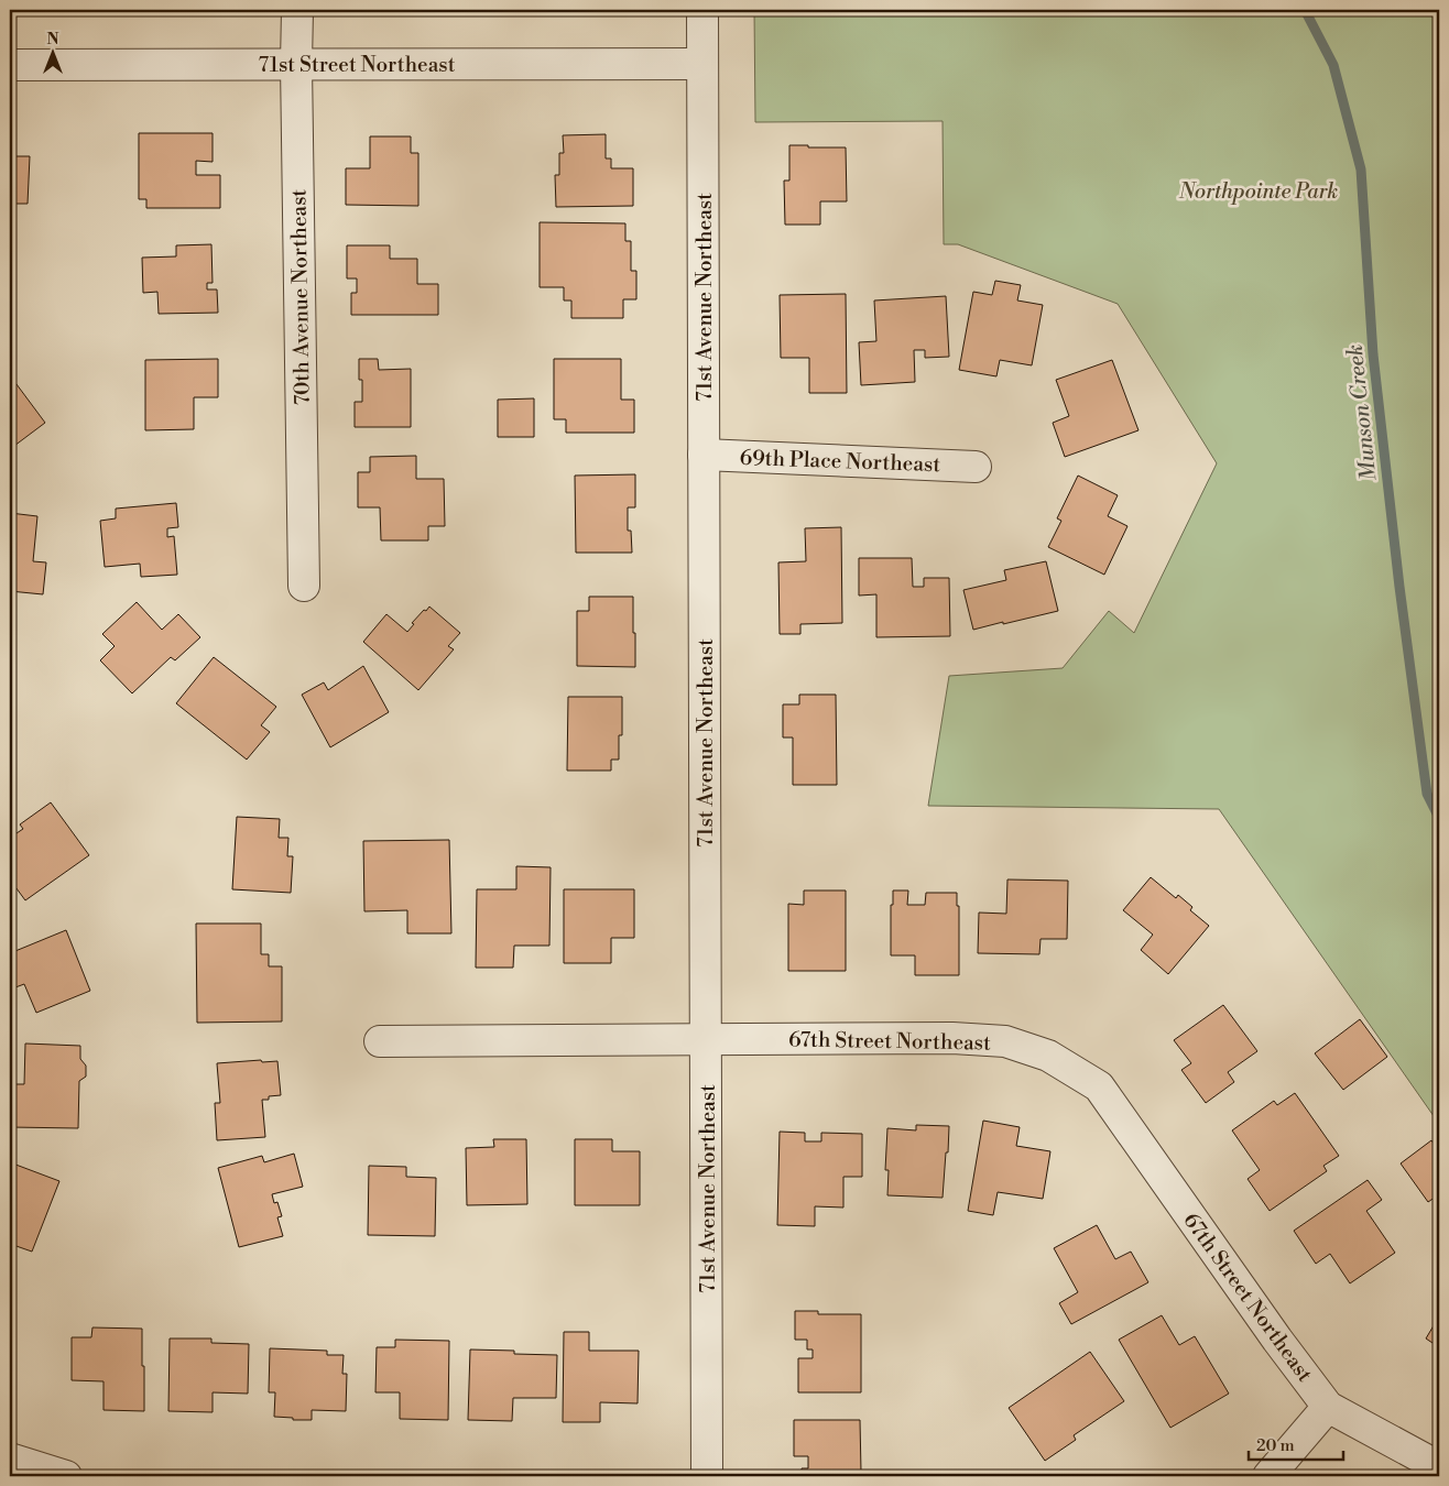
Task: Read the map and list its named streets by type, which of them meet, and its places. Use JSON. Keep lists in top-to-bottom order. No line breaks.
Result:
{"streets":{"street":["71st Street Northeast","70th Avenue Northeast","71st Avenue Northeast","69th Place Northeast","67th Street Northeast"]},"crossings":[["71st Street Northeast","70th Avenue Northeast"],["71st Street Northeast","71st Avenue Northeast"],["71st Avenue Northeast","69th Place Northeast"],["71st Avenue Northeast","67th Street Northeast"]],"water":["Munson Creek"],"parks":["Northpointe Park"],"scale_bar":"20 m","north":"top"}
